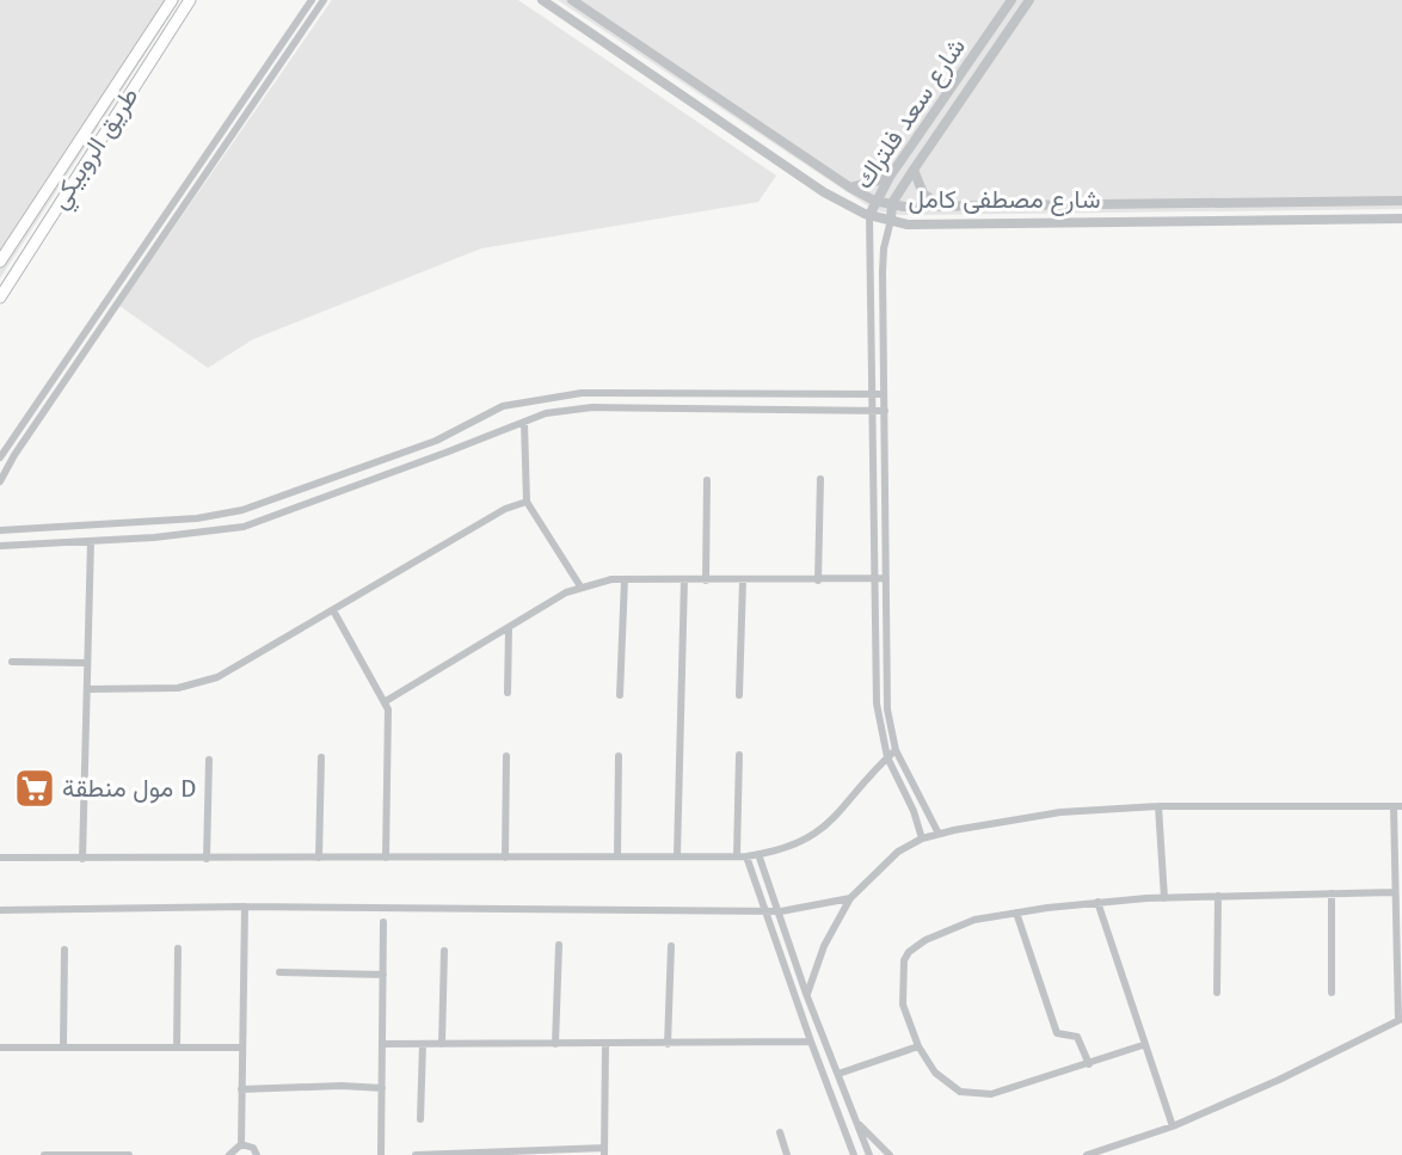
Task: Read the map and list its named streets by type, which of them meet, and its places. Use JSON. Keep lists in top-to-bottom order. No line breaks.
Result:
{"streets":{"main road":["طريق الروبيكي"],"street":["شارع سعد فلتراك","شارع مصطفى كامل"]},"crossings":[["شارع سعد فلتراك","شارع مصطفى كامل"]],"places":{"supermarket":["مول منطقة D"]}}
